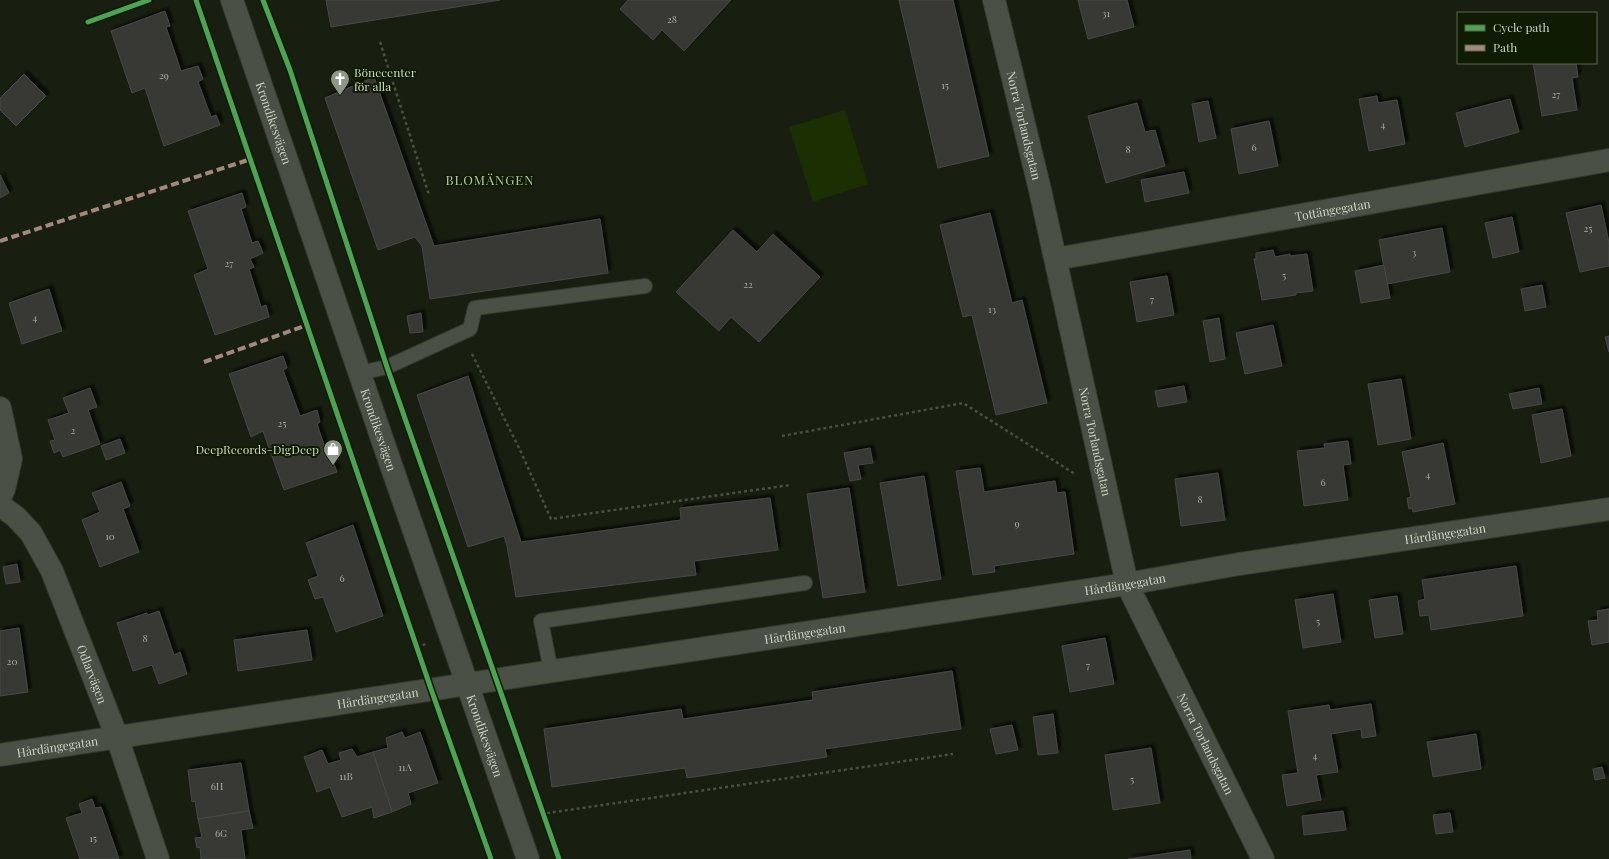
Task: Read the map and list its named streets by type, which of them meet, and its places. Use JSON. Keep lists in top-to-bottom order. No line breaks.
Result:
{"streets":{"street":["Krondikesvägen","Norra Torlandsgatan","Tottängegatan","Hårdängegatan","Odlarvägen"]},"crossings":[["Krondikesvägen","Hårdängegatan"],["Norra Torlandsgatan","Tottängegatan"],["Norra Torlandsgatan","Hårdängegatan"],["Hårdängegatan","Odlarvägen"]],"districts":["BLOMÄNGEN"],"places":{"church":["Bönecenter för alla"],"shop":["DeepRecords-DigDeep"]},"house_numbers":["31","28","29","15","27","4","6","8","25","3","27","5","22","7","13","4","25","2","4","6","8","9","10","6","5","8","20","7","4","11A","11B","5","6H","6G","15"],"legend":["Cycle path","Path"]}
